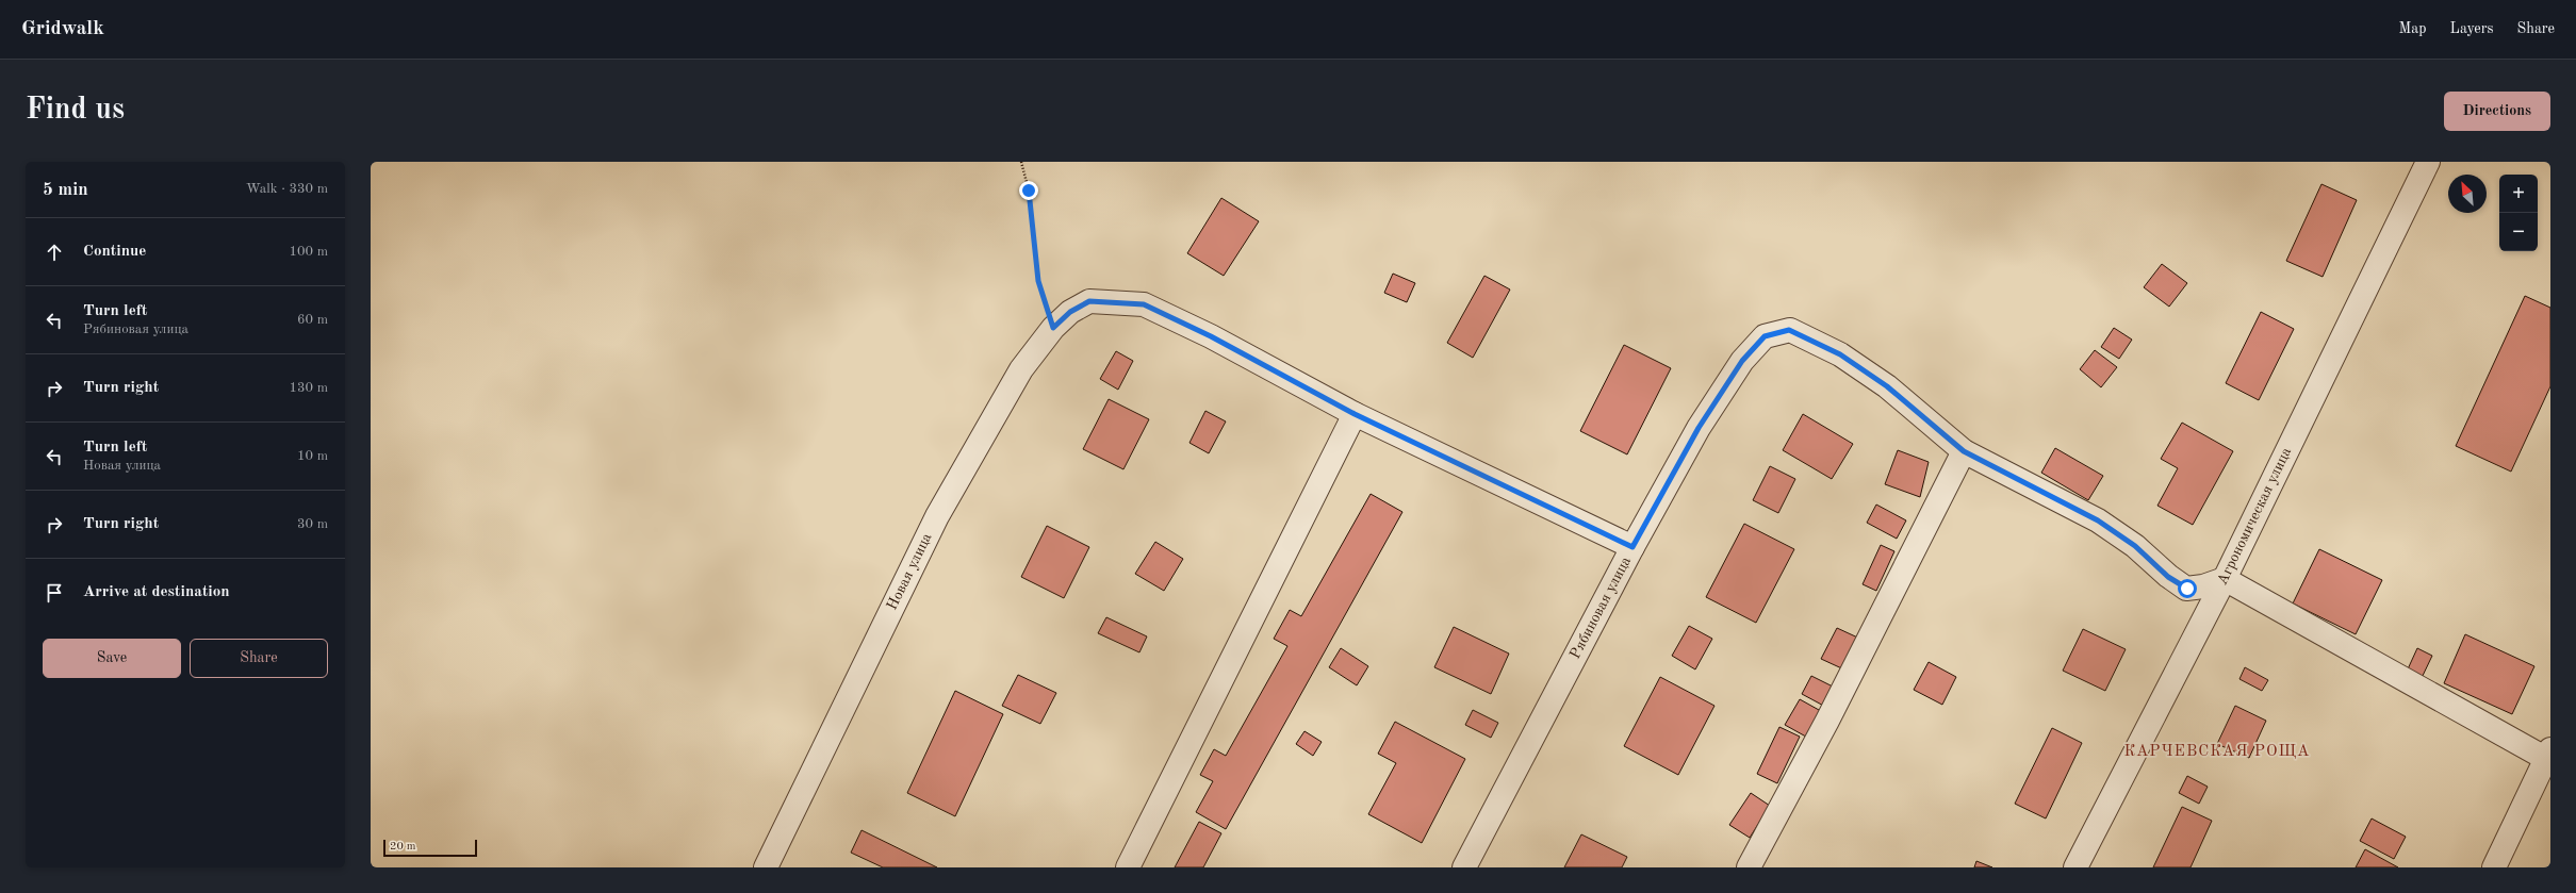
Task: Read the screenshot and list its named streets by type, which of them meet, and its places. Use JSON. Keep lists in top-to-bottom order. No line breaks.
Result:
{"streets":{"street":["Агрономическая улица","Новая улица","Рябиновая улица"]},"districts":["КАРЧЕВСКАЯ РОЩА"],"scale_bar":"20 m","north":"top left","page":{"header":"Gridwalk","nav":["Map","Layers","Share"],"buttons":["Directions",["Save","Share"]],"title":"Find us","heading":["5 min","Walk · 330 m"],"map_buttons":["+","−"],"list":[["Continue","100 m"],["Turn left","Рябиновая улица","60 m"],["Turn right","130 m"],["Turn left","Новая улица","10 m"],["Turn right","30 m"],"Arrive at destination"],"scale":"20 m"}}
